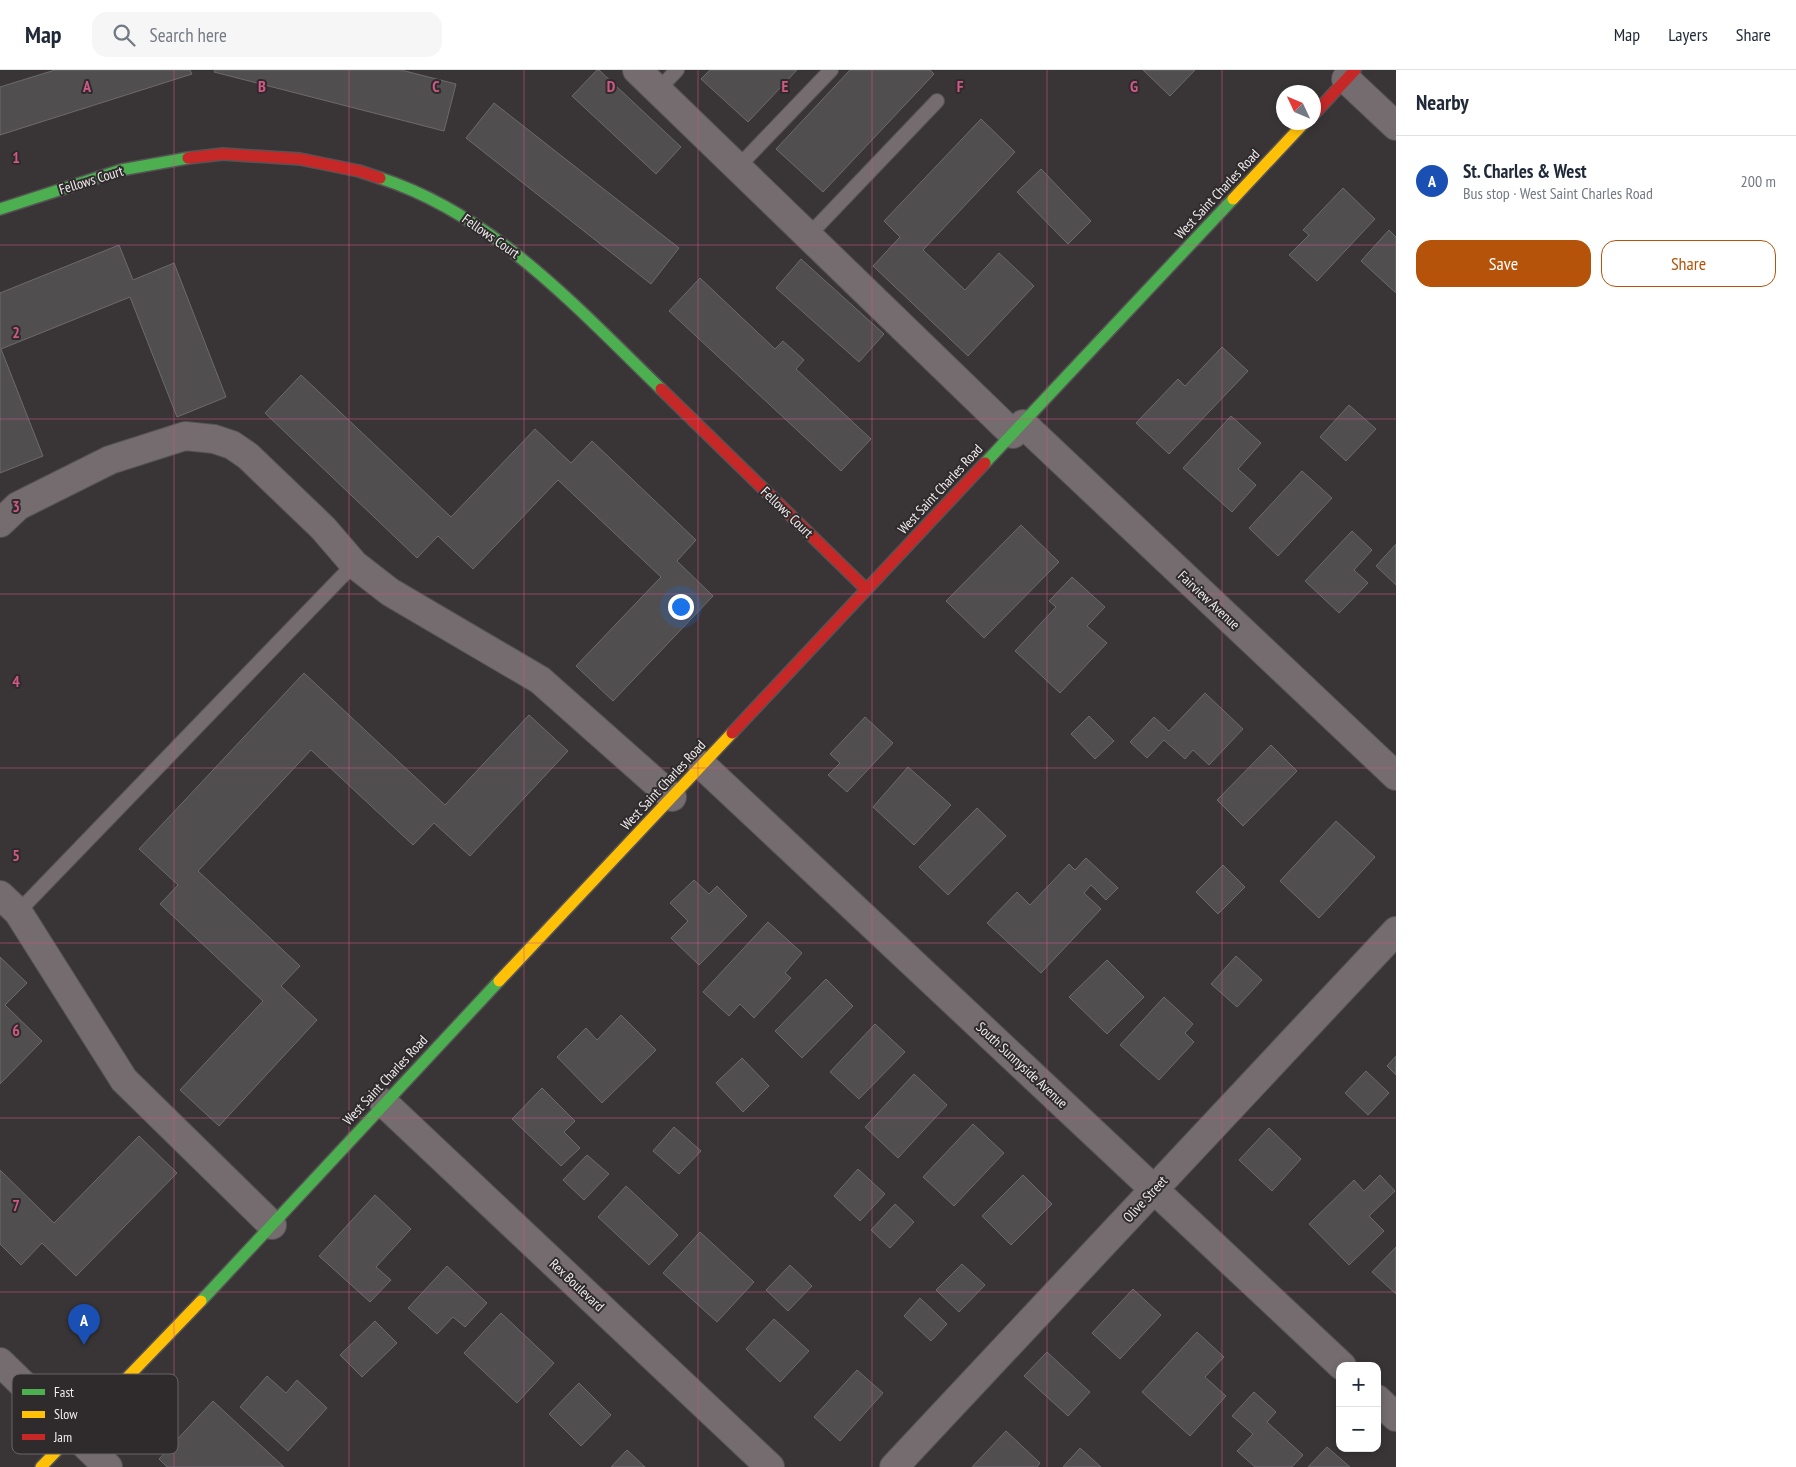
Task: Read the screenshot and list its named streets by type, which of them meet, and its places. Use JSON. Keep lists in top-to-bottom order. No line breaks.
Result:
{"streets":{"main road":["Fellows Court","West Saint Charles Road"],"street":["Fairview Avenue","South Sunnyside Avenue","Olive Street","Rex Boulevard"]},"crossings":[["Fellows Court","West Saint Charles Road"],["West Saint Charles Road","Fairview Avenue"],["West Saint Charles Road","South Sunnyside Avenue"],["West Saint Charles Road","Rex Boulevard"],["South Sunnyside Avenue","Olive Street"]],"legend":["Fast","Slow","Jam"],"north":"top left","page":{"header":"Map","search":"Search here","nav":["Map","Layers","Share"],"heading":"Nearby","list":[{"mark":"A","name":"St. Charles & West","note":"Bus stop · West Saint Charles Road","value":"200 m"}],"buttons":["Save","Share"],"pins":"A","map_buttons":["+","−"]},"grid":{"columns":["A","B","C","D","E","F","G"],"rows":["1","2","3","4","5","6","7"]}}
